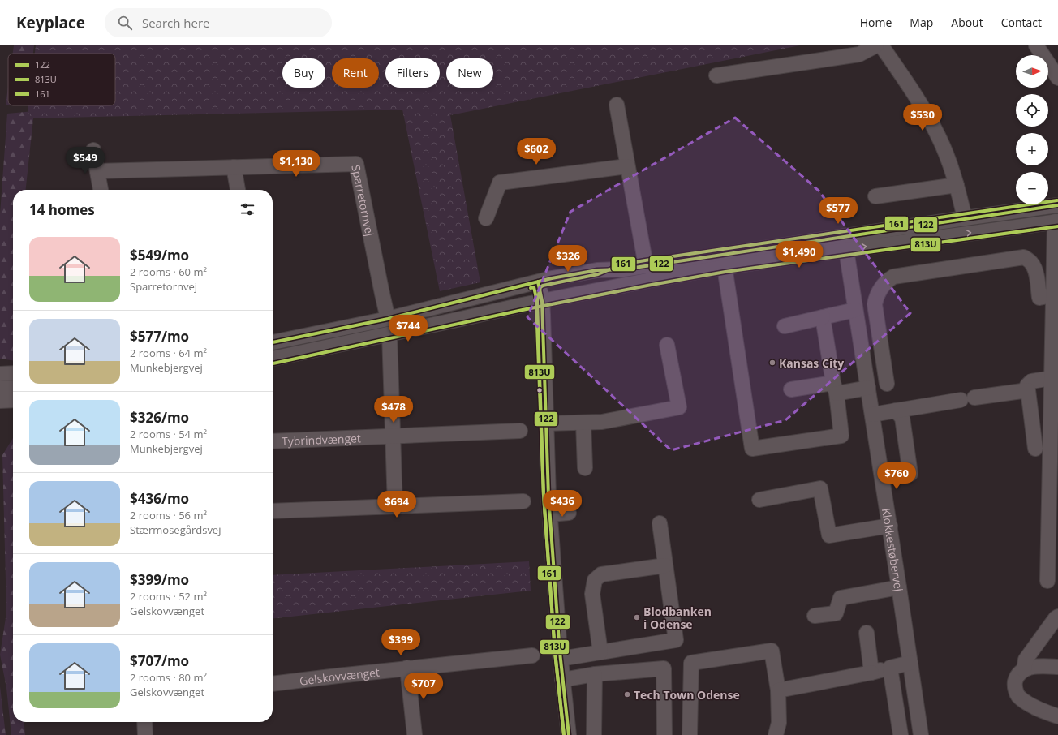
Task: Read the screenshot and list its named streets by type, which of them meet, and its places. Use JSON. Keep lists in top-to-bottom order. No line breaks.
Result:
{"streets":{"street":["Sparretornvej","Tybrindvænget","Klokkestøbervej","Gelskovvænget"]},"places":["Kansas City","Blodbanken i Odense","Tech Town Odense"],"lines":["transit line 161","transit line 122","transit line 813U"],"legend":["122","813U","161"],"north":"right","page":{"header":"Keyplace","search":"Search here","nav":["Home","Map","About","Contact"],"map_buttons":["+","−"],"chip":["Buy","Rent","Filters","New"],"price":["$530","$602","$549","$1,130","$577","$1,490","$326","$744","$478","$760","$436","$694","$399","$707"],"heading":"14 homes","list":[{"name":"$549/mo","note":"2 rooms · 60 m² · Sparretornvej"},{"name":"$577/mo","note":"2 rooms · 64 m² · Munkebjergvej"},{"name":"$326/mo","note":"2 rooms · 54 m² · Munkebjergvej"},{"name":"$436/mo","note":"2 rooms · 56 m² · Stærmosegårdsvej"},{"name":"$399/mo","note":"2 rooms · 52 m² · Gelskovvænget"},{"name":"$707/mo","note":"2 rooms · 80 m² · Gelskovvænget"}]}}
